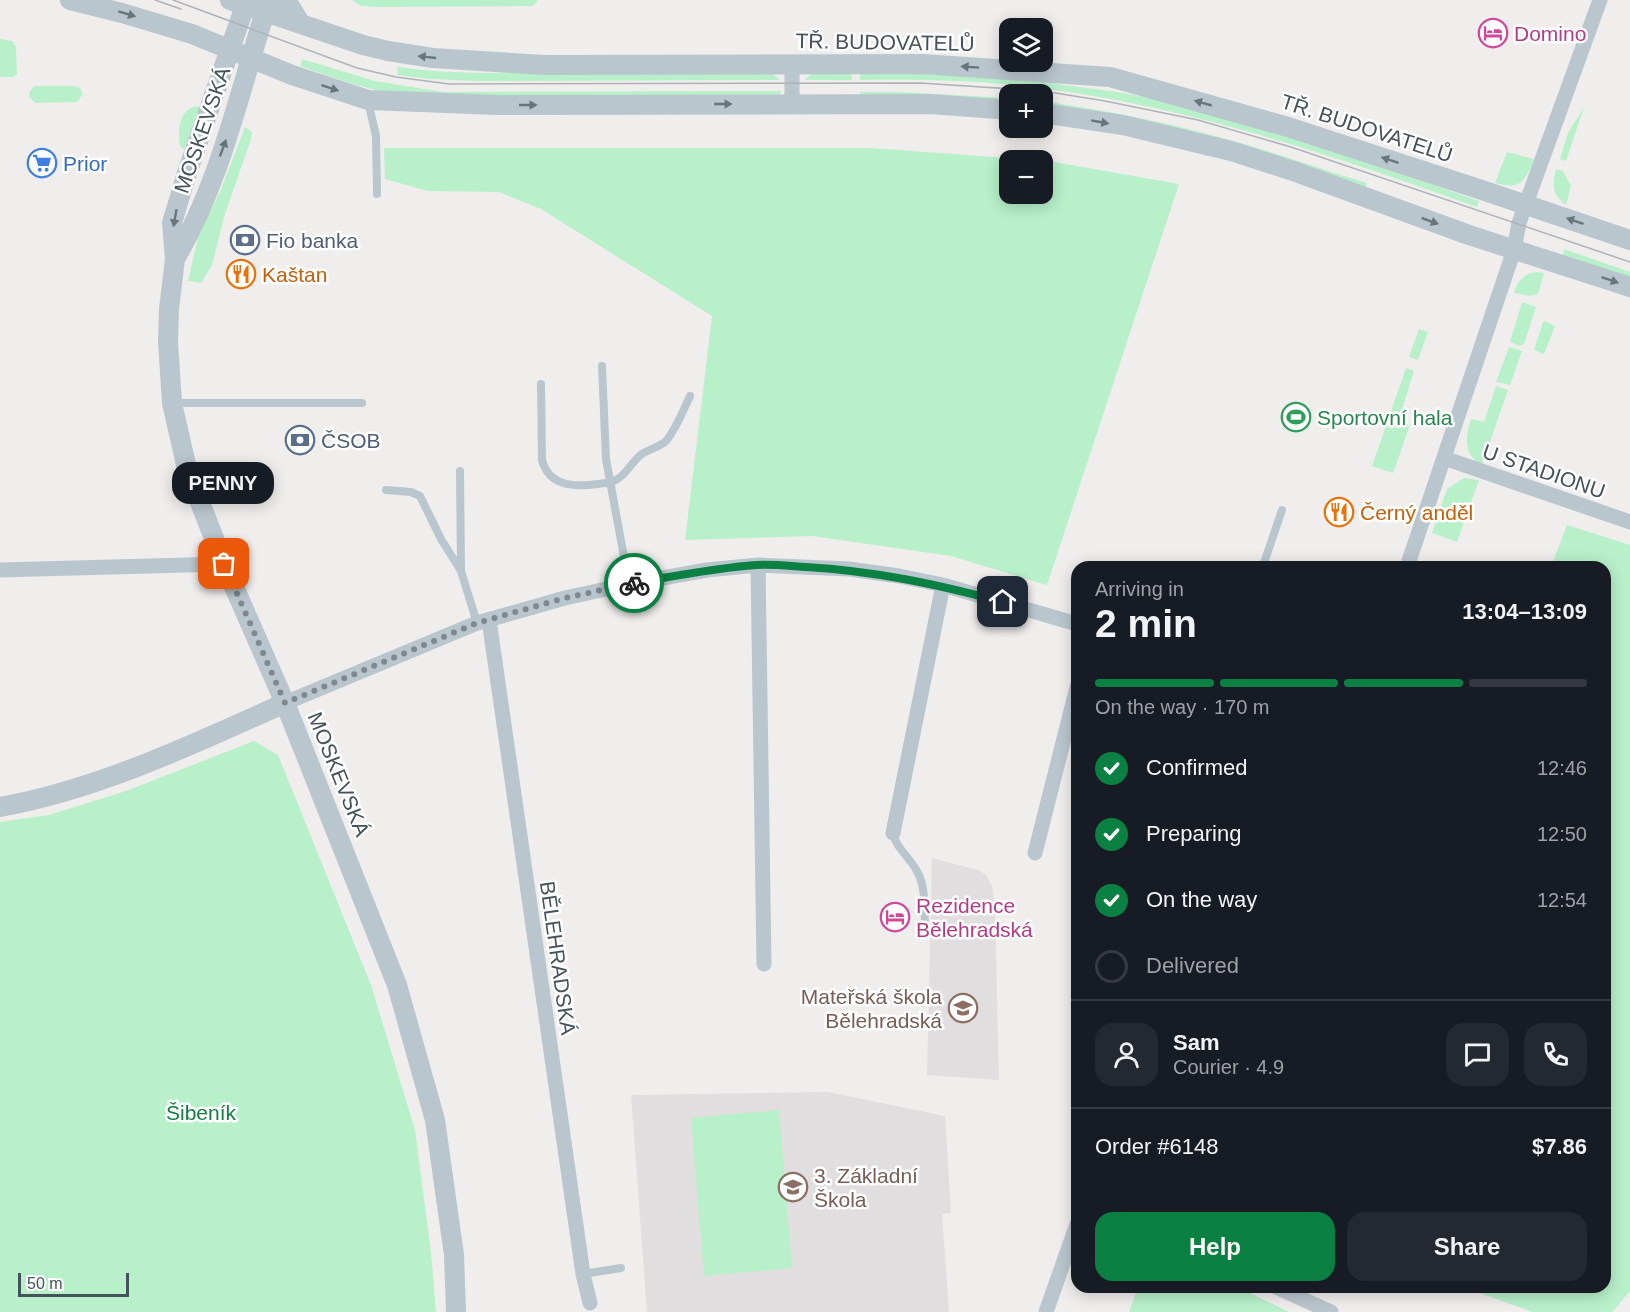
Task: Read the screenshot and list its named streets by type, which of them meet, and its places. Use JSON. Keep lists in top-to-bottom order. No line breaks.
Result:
{"streets":{"street":["TŘ. BUDOVATELŮ","MOSKEVSKÁ","U STADIONU","BĚLEHRADSKÁ"]},"crossings":[["TŘ. BUDOVATELŮ","MOSKEVSKÁ"]],"parks":["Šibeník"],"places":{"hotel":["Domino","Rezidence Bělehradská"],"supermarket":["Prior"],"bank":["Fio banka","ČSOB"],"restaurant":["Kaštan","Černý anděl"],"sports":["Sportovní hala"],"other":["PENNY"],"school or university":["Mateřská škola Bělehradská","3. Základní Škola"]},"scale_bar":"50 m","page":{"map_buttons":["+","−"],"bubble":"PENNY","heading":["2 min","Arriving in","13:04–13:09"],"panel":["Sam","Courier · 4.9","Order #6148","$7.86"],"bar":"On the way · 170 m","list":[["Confirmed","12:46"],["Preparing","12:50"],["On the way","12:54"],"Delivered"],"buttons":["Help","Share"],"scale":"50 m"}}
